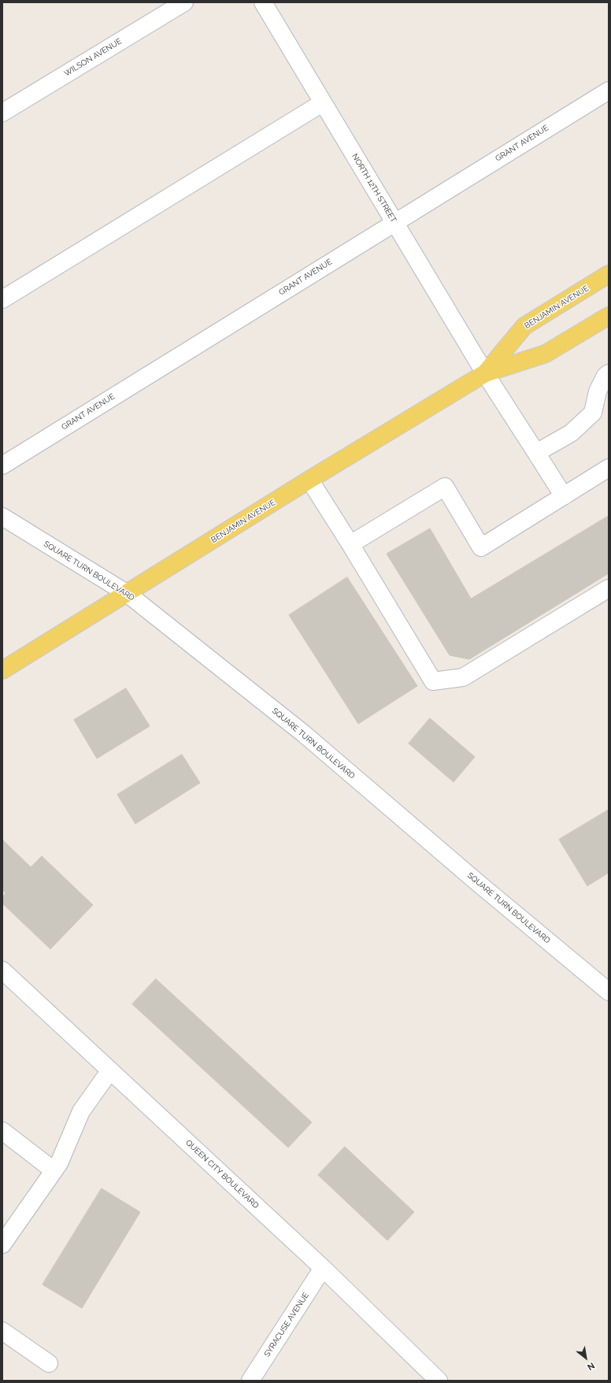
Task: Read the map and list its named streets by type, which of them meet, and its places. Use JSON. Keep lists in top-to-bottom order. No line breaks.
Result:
{"streets":{"main road":["BENJAMIN AVENUE"],"street":["WILSON AVENUE","GRANT AVENUE","NORTH 12TH STREET","SQUARE TURN BOULEVARD","QUEEN CITY BOULEVARD","SYRACUSE AVENUE"]},"crossings":[["GRANT AVENUE","NORTH 12TH STREET"],["NORTH 12TH STREET","BENJAMIN AVENUE"],["BENJAMIN AVENUE","SQUARE TURN BOULEVARD"],["QUEEN CITY BOULEVARD","SYRACUSE AVENUE"]],"north":"bottom right"}
